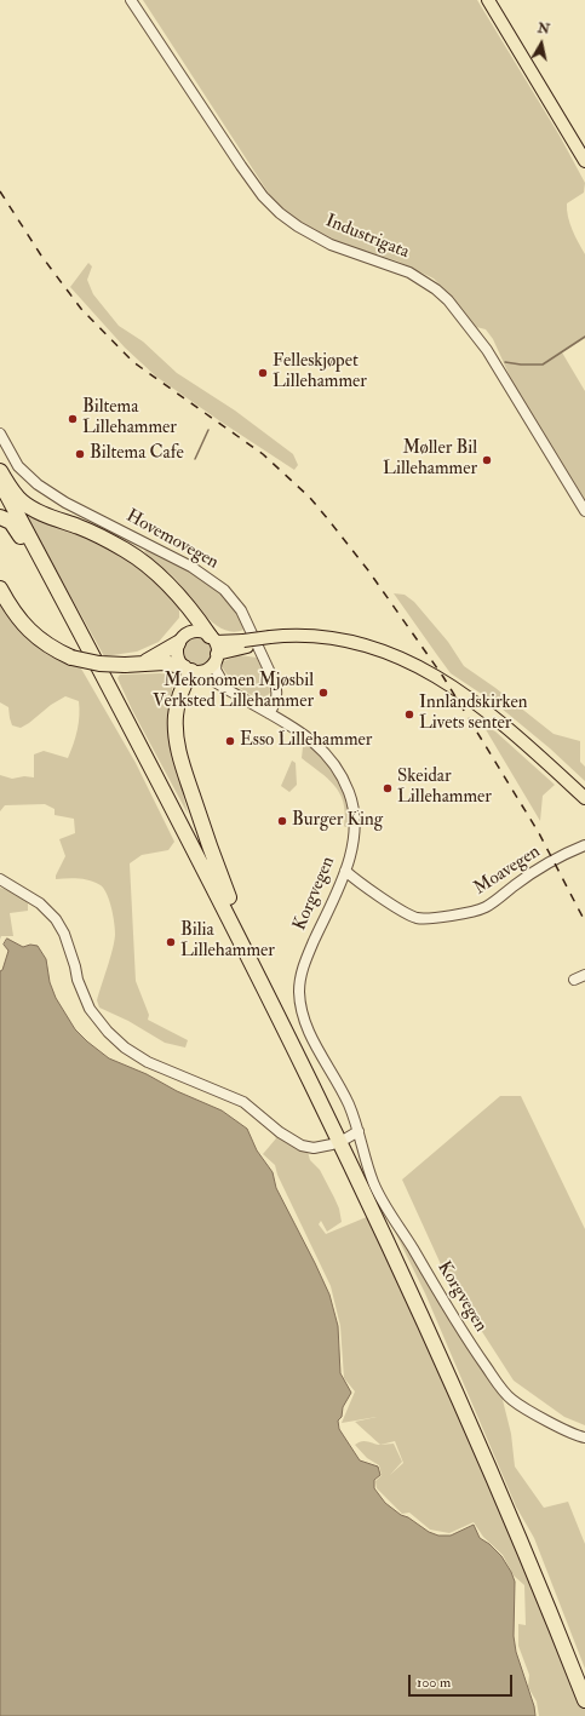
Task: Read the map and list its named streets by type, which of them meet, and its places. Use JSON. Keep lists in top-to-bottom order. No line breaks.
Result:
{"streets":{"street":["Industrigata","Hovemovegen","Moavegen","Korgvegen"]},"crossings":[["Hovemovegen","Korgvegen"],["Moavegen","Korgvegen"]],"places":["Felleskjøpet Lillehammer","Biltema Lillehammer","Biltema Cafe","Møller Bil Lillehammer","Mekonomen Mjøsbil Verksted Lillehammer","Innlandskirken Livets senter","Esso Lillehammer","Skeidar Lillehammer","Burger King","Bilia Lillehammer"],"scale_bar":"100 m","north":"top"}
